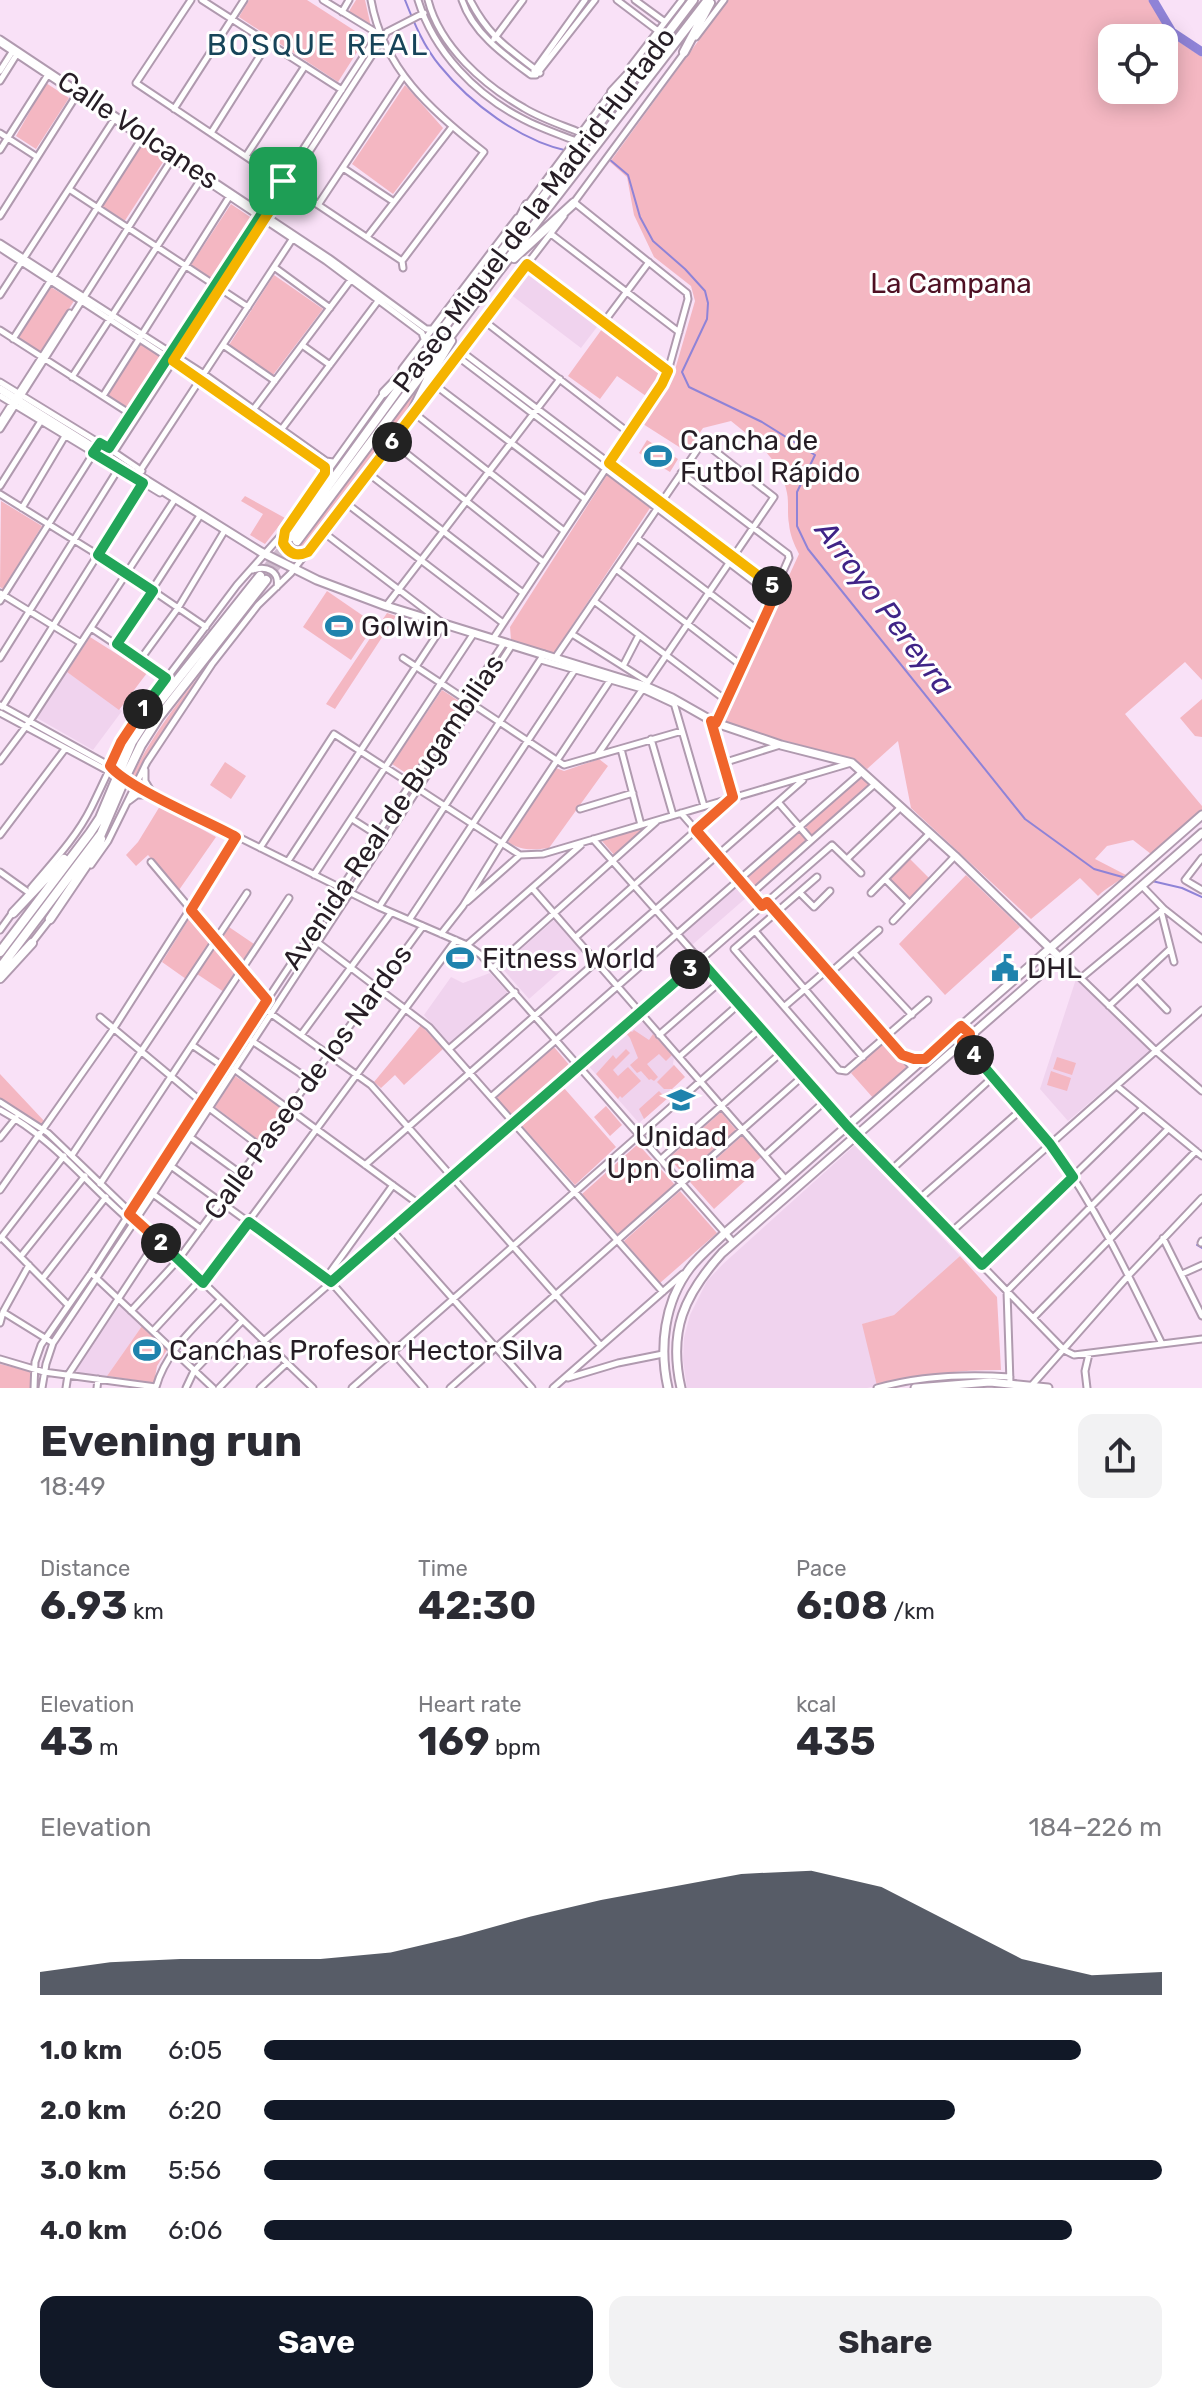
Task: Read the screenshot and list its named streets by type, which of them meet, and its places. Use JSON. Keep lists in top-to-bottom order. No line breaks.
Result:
{"streets":{"highway":["Paseo Miguel de la Madrid Hurtado"],"street":["Calle Volcanes","Avenida Real de Bugambilias","Calle Paseo de los Nardos"]},"crossings":[["Calle Volcanes","Paseo Miguel de la Madrid Hurtado"]],"districts":["BOSQUE REAL"],"water":["Arroyo Pereyra"],"parks":["La Campana"],"places":{"sports":["Cancha de Futbol Rápido","Golwin","Fitness World","Canchas Profesor Hector Silva"],"public building":["DHL"],"school or university":["Unidad Upn Colima"]},"page":{"pins":["6","5","1","3","4","2"],"heading":["Evening run","18:49"],"stats":[["Distance","6.93 km"],["Time","42:30"],["Pace","6:08 /km"],["Elevation","43 m"],["Heart rate","169 bpm"],["kcal","435"]],"chart":["Elevation","184–226 m"],"list":[{"name":"1.0 km","note":"6:05"},{"name":"2.0 km","note":"6:20"},{"name":"3.0 km","note":"5:56"},{"name":"4.0 km","note":"6:06"}],"buttons":["Save","Share"]}}
